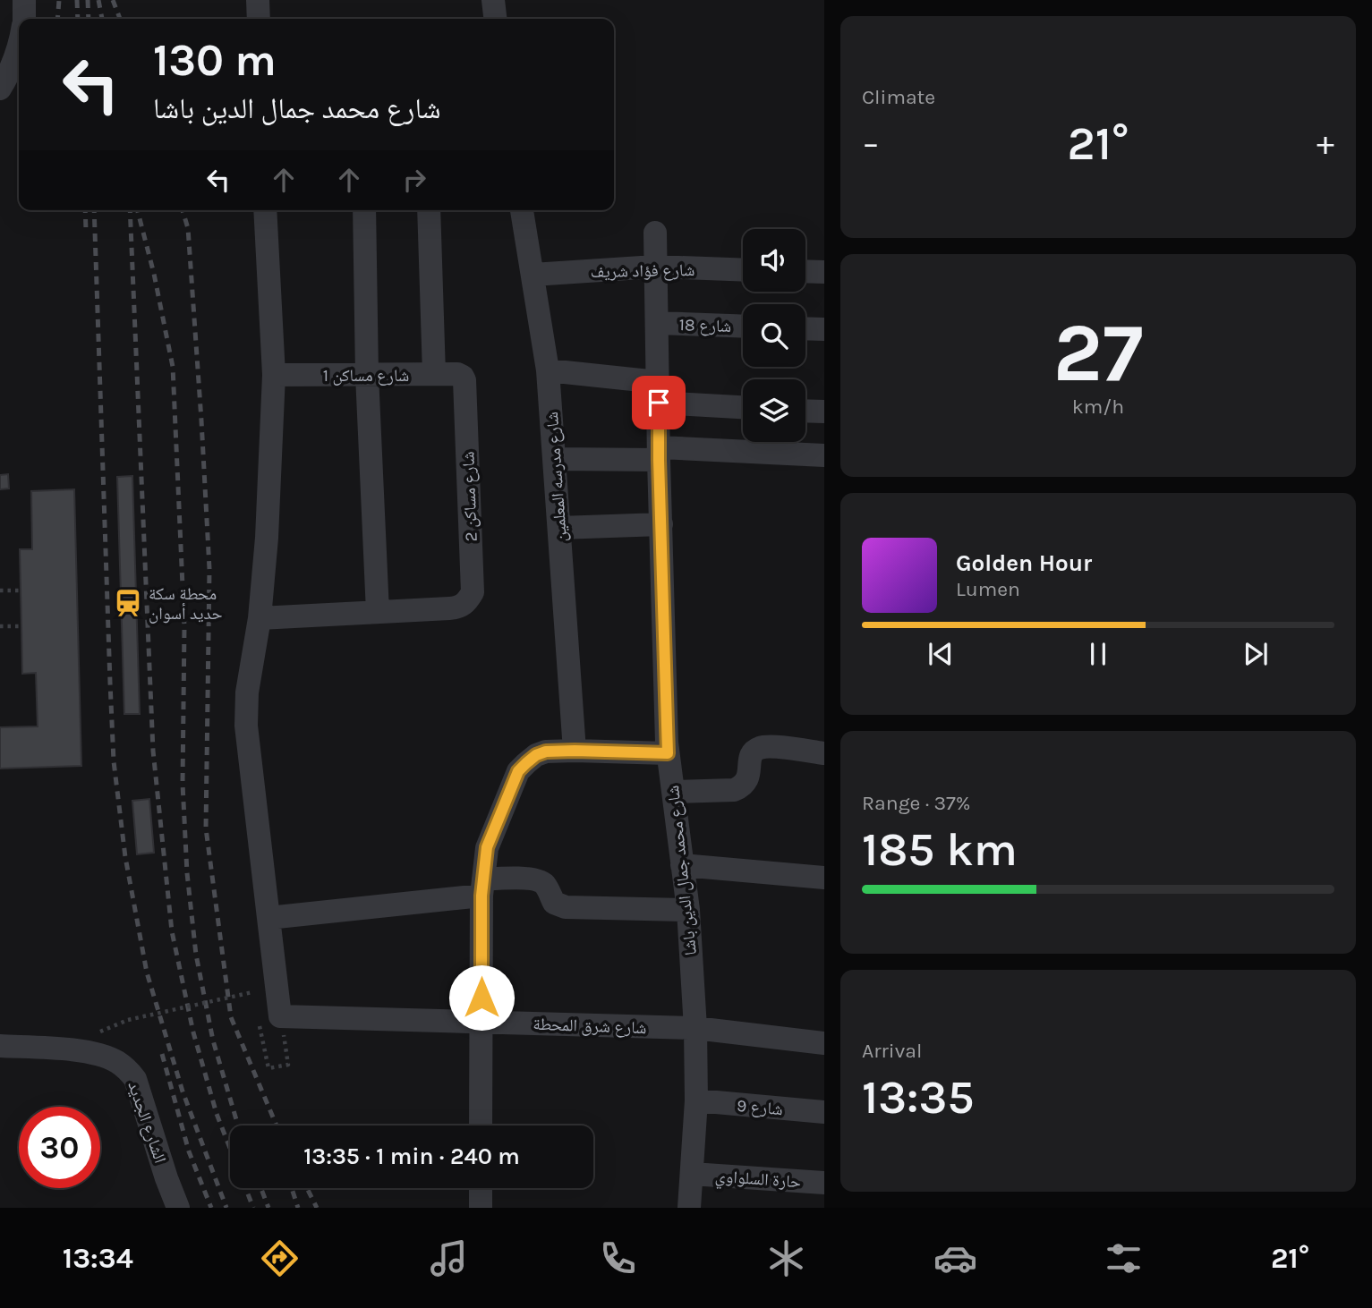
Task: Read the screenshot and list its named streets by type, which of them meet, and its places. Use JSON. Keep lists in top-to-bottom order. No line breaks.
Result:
{"streets":{"street":["شارع فؤاد شريف","شارع 18","شارع مساكن 1","شارع مدرسه المعلمين","شارع مساكن 2","شارع محمد جمال الدين باشا","شارع شرق المحطة","شارع 9","الشارع الجديد","حارة السلواوي"]},"crossings":[["شارع فؤاد شريف","شارع مدرسه المعلمين"],["شارع فؤاد شريف","شارع محمد جمال الدين باشا"],["شارع 18","شارع محمد جمال الدين باشا"],["شارع مساكن 1","شارع مساكن 2"],["شارع محمد جمال الدين باشا","شارع شرق المحطة"],["شارع محمد جمال الدين باشا","شارع 9"],["شارع محمد جمال الدين باشا","حارة السلواوي"]],"places":{"station":["محطة سكة حديد أسوان"]},"page":{"tile":["Climate",["27","km/h"],["Range · 37%","185 km"],["Arrival","13:35"]],"turn":["130 m","شارع محمد جمال الدين باشا"],"heat":["−","21°","+"],"song":["Golden Hour","Lumen"],"limit":"30","trip":"13:35 · 1 min · 240 m","tabs":["13:34","21°"]}}
